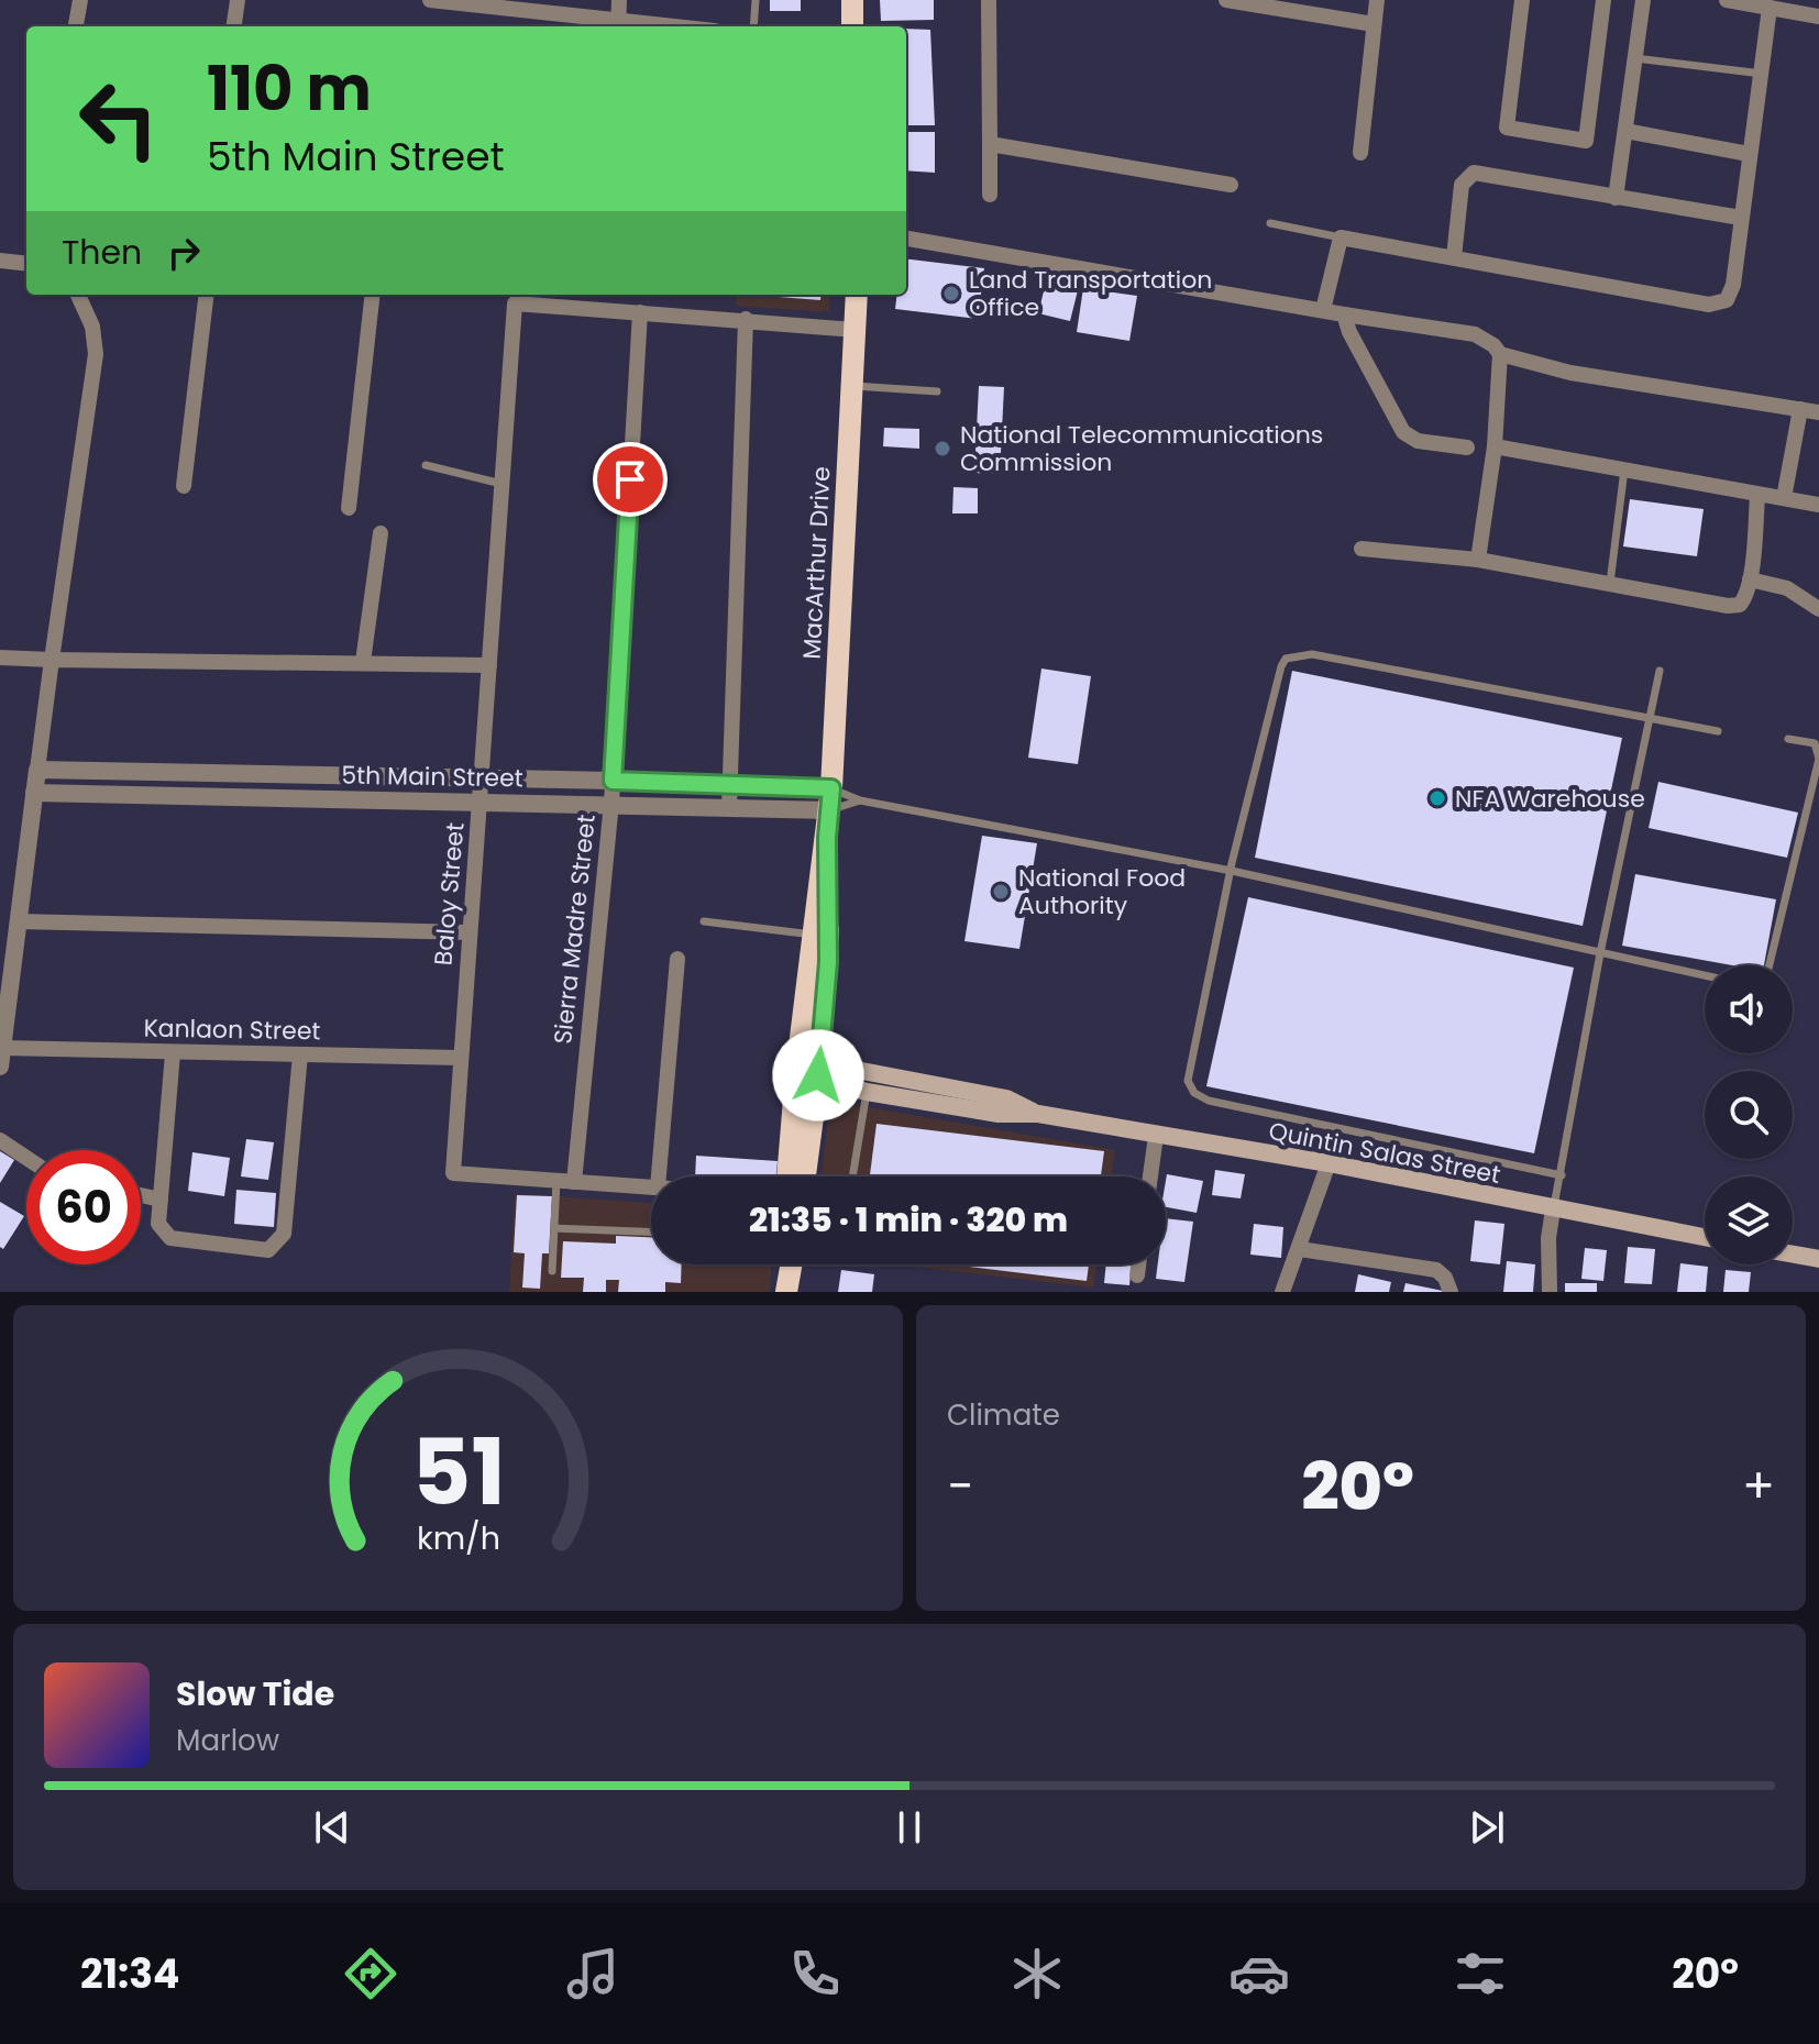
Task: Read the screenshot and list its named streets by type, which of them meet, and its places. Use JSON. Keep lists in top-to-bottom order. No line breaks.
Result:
{"streets":{"main road":["MacArthur Drive","Quintin Salas Street"],"street":["5th Main Street","Baloy Street","Sierra Madre Street","Kanlaon Street"]},"crossings":[["MacArthur Drive","5th Main Street"],["MacArthur Drive","Quintin Salas Street"],["5th Main Street","Baloy Street"],["5th Main Street","Sierra Madre Street"],["Baloy Street","Sierra Madre Street"],["Baloy Street","Kanlaon Street"]],"places":["Land Transportation Office","National Telecommunications Commission","NFA Warehouse","National Food Authority"],"page":{"turn":["110 m","5th Main Street"],"then":"Then","limit":"60","trip":"21:35 · 1 min · 320 m","tile":"Climate","heat":["−","20°","+"],"song":["Slow Tide","Marlow"],"tabs":["21:34","20°"],"gauge":["51","km/h"]}}
